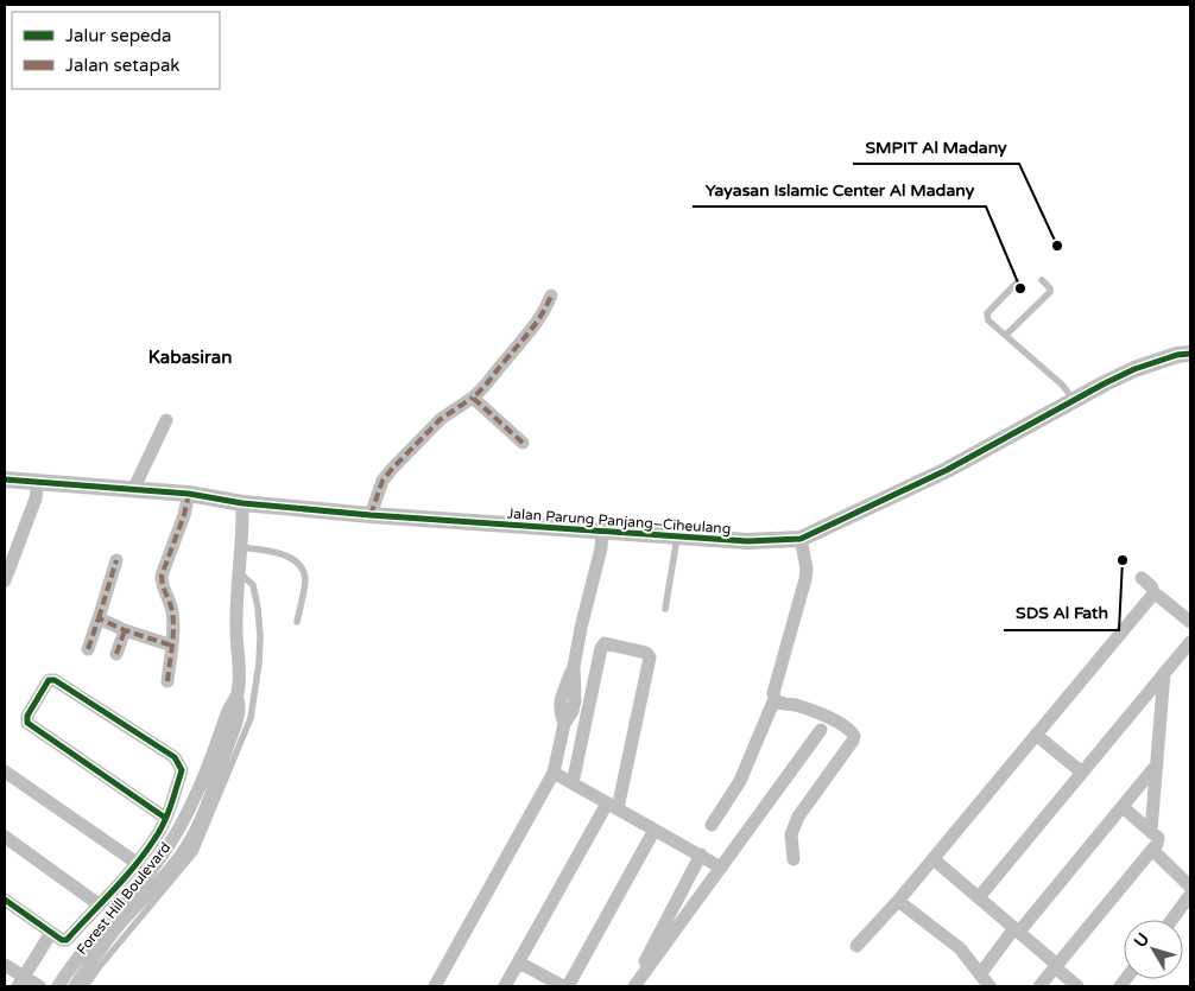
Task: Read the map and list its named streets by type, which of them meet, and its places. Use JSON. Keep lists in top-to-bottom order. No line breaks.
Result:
{"streets":{"street":["Jalan Parung Panjang–Ciheulang","Forest Hill Boulevard"]},"crossings":[["Jalan Parung Panjang–Ciheulang","Forest Hill Boulevard"]],"districts":["Kabasiran"],"places":["SMPIT Al Madany","Yayasan Islamic Center Al Madany","SDS Al Fath"],"legend":["Jalur sepeda","Jalan setapak"],"north":"top left"}
